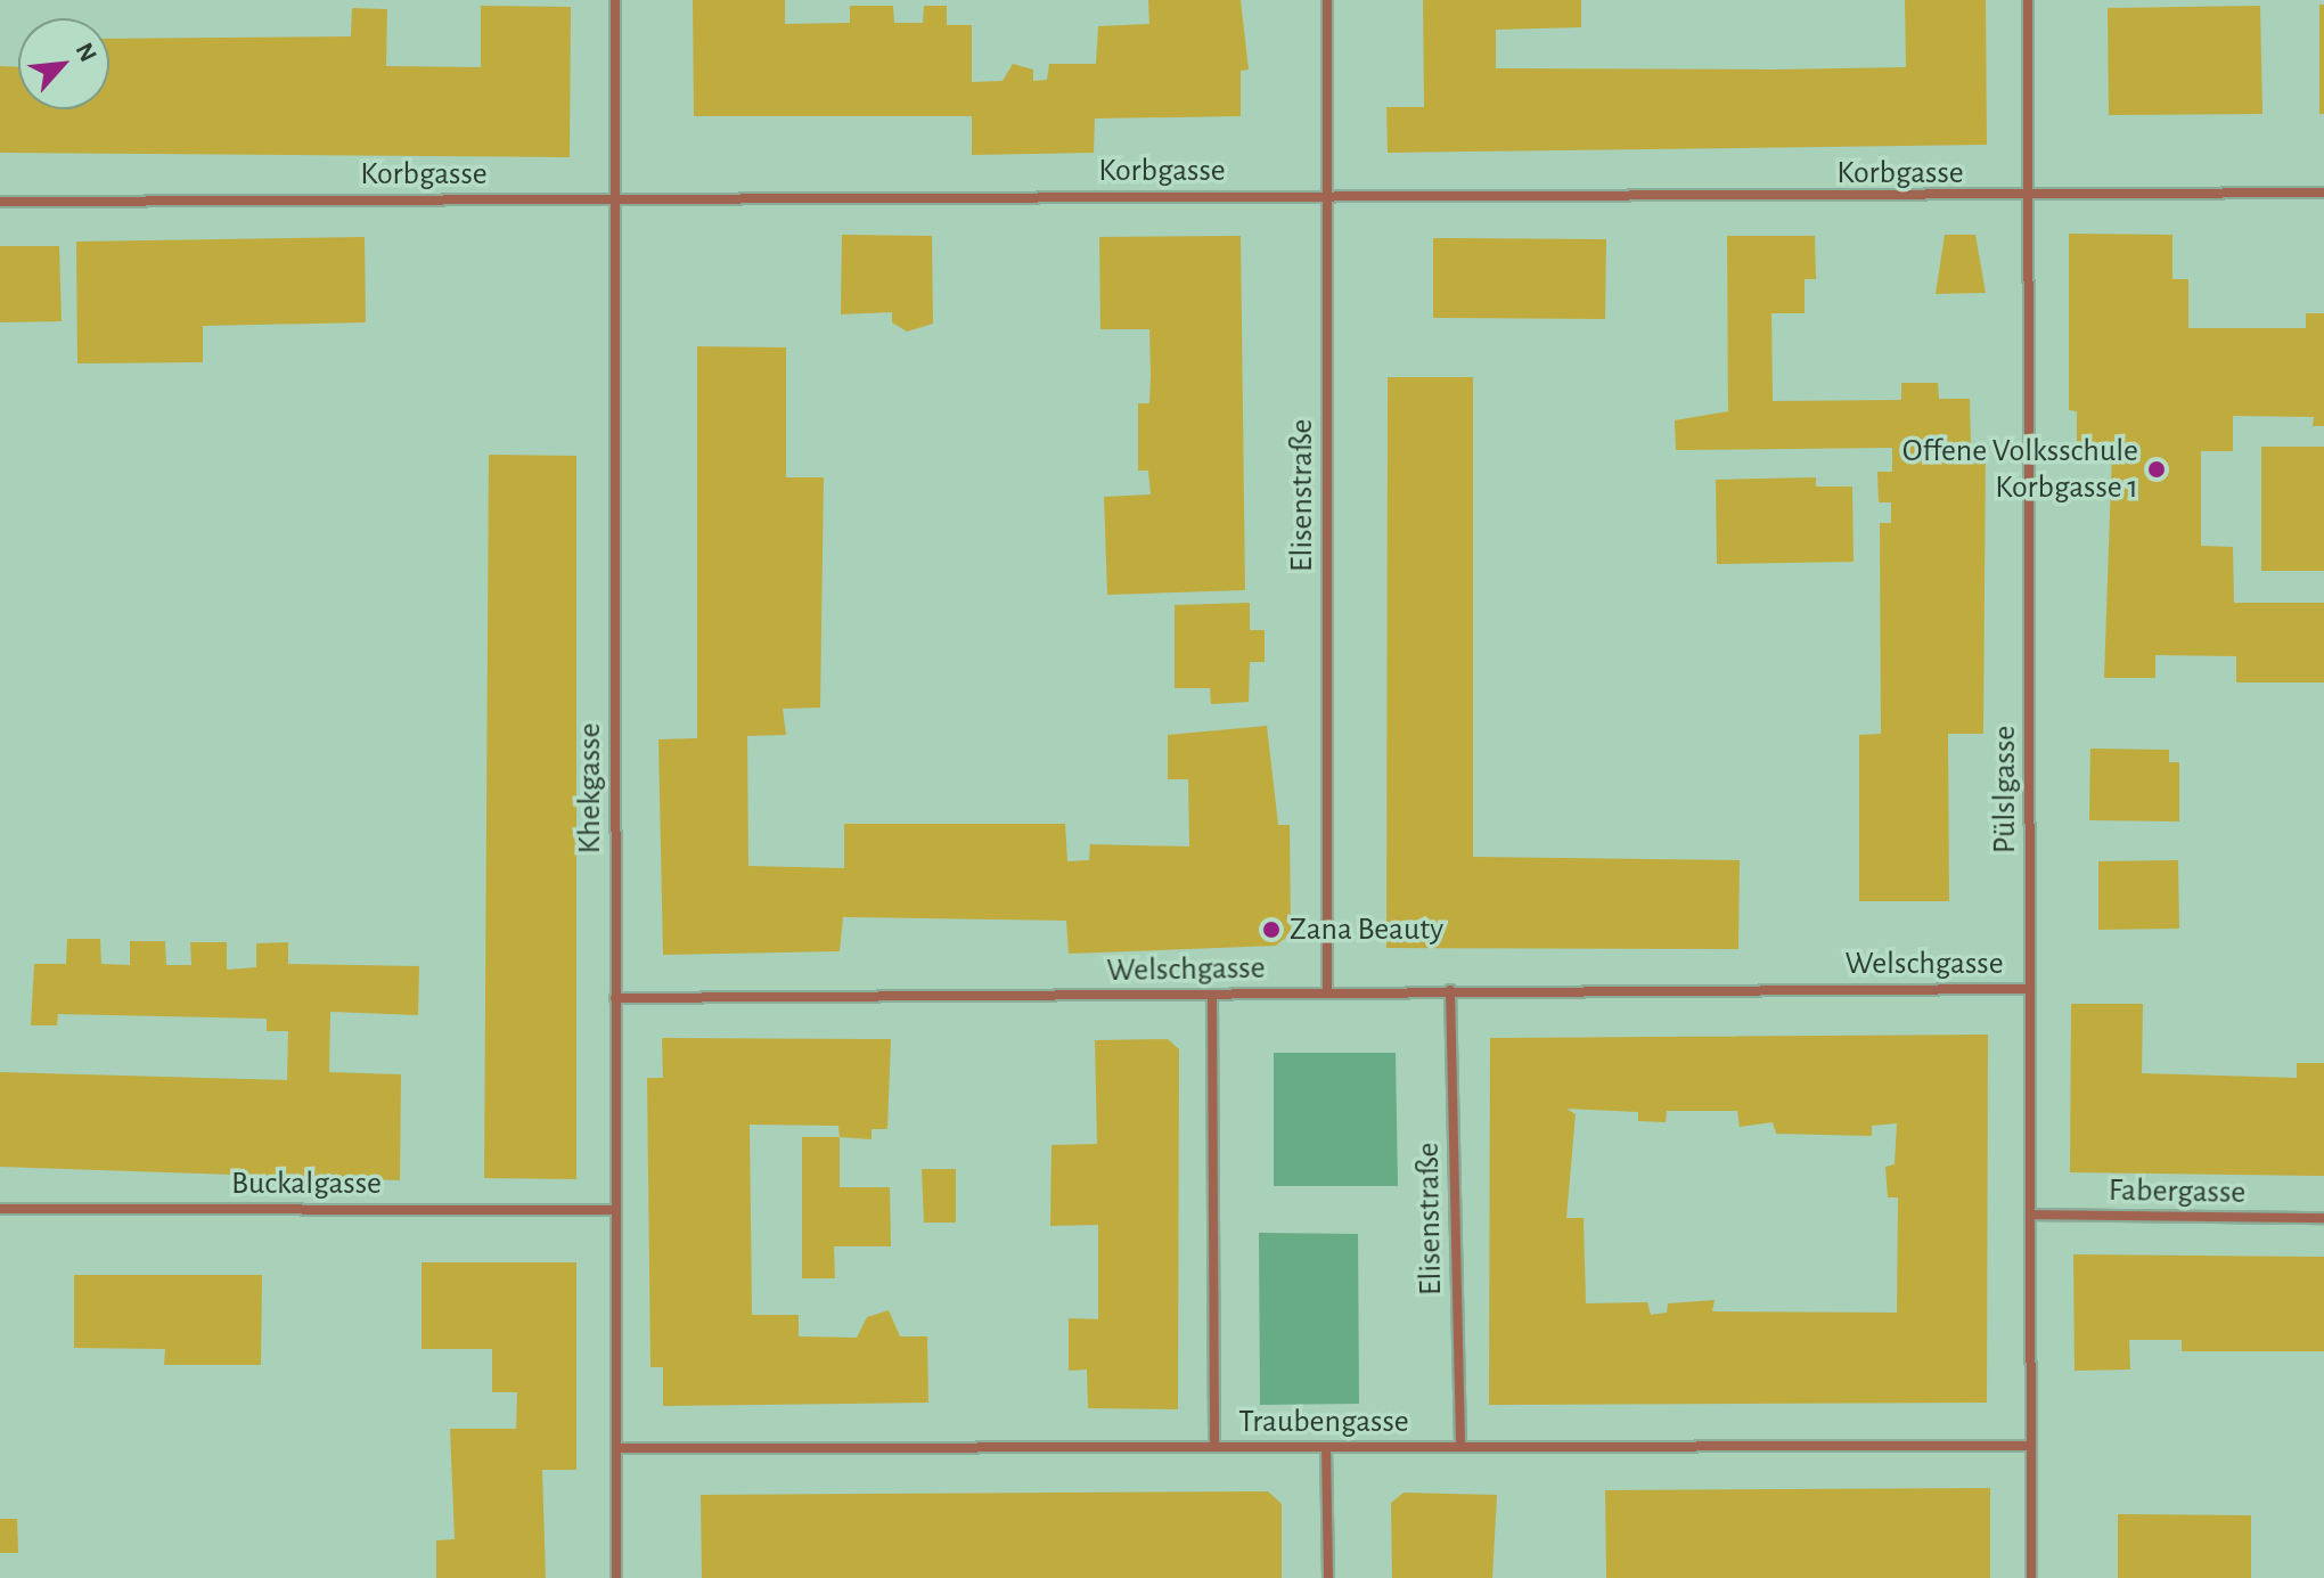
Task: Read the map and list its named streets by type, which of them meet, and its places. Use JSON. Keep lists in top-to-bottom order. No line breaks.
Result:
{"streets":{"street":["Korbgasse","Elisenstraße","Khekgasse","Pülslgasse","Welschgasse","Buckalgasse","Fabergasse","Traubengasse"]},"crossings":[["Korbgasse","Elisenstraße"],["Korbgasse","Khekgasse"],["Korbgasse","Pülslgasse"],["Elisenstraße","Welschgasse"],["Elisenstraße","Traubengasse"],["Khekgasse","Welschgasse"],["Khekgasse","Buckalgasse"],["Khekgasse","Traubengasse"],["Pülslgasse","Welschgasse"],["Pülslgasse","Fabergasse"],["Pülslgasse","Traubengasse"]],"places":["Offene Volksschule Korbgasse 1","Zana Beauty"],"north":"top right"}
